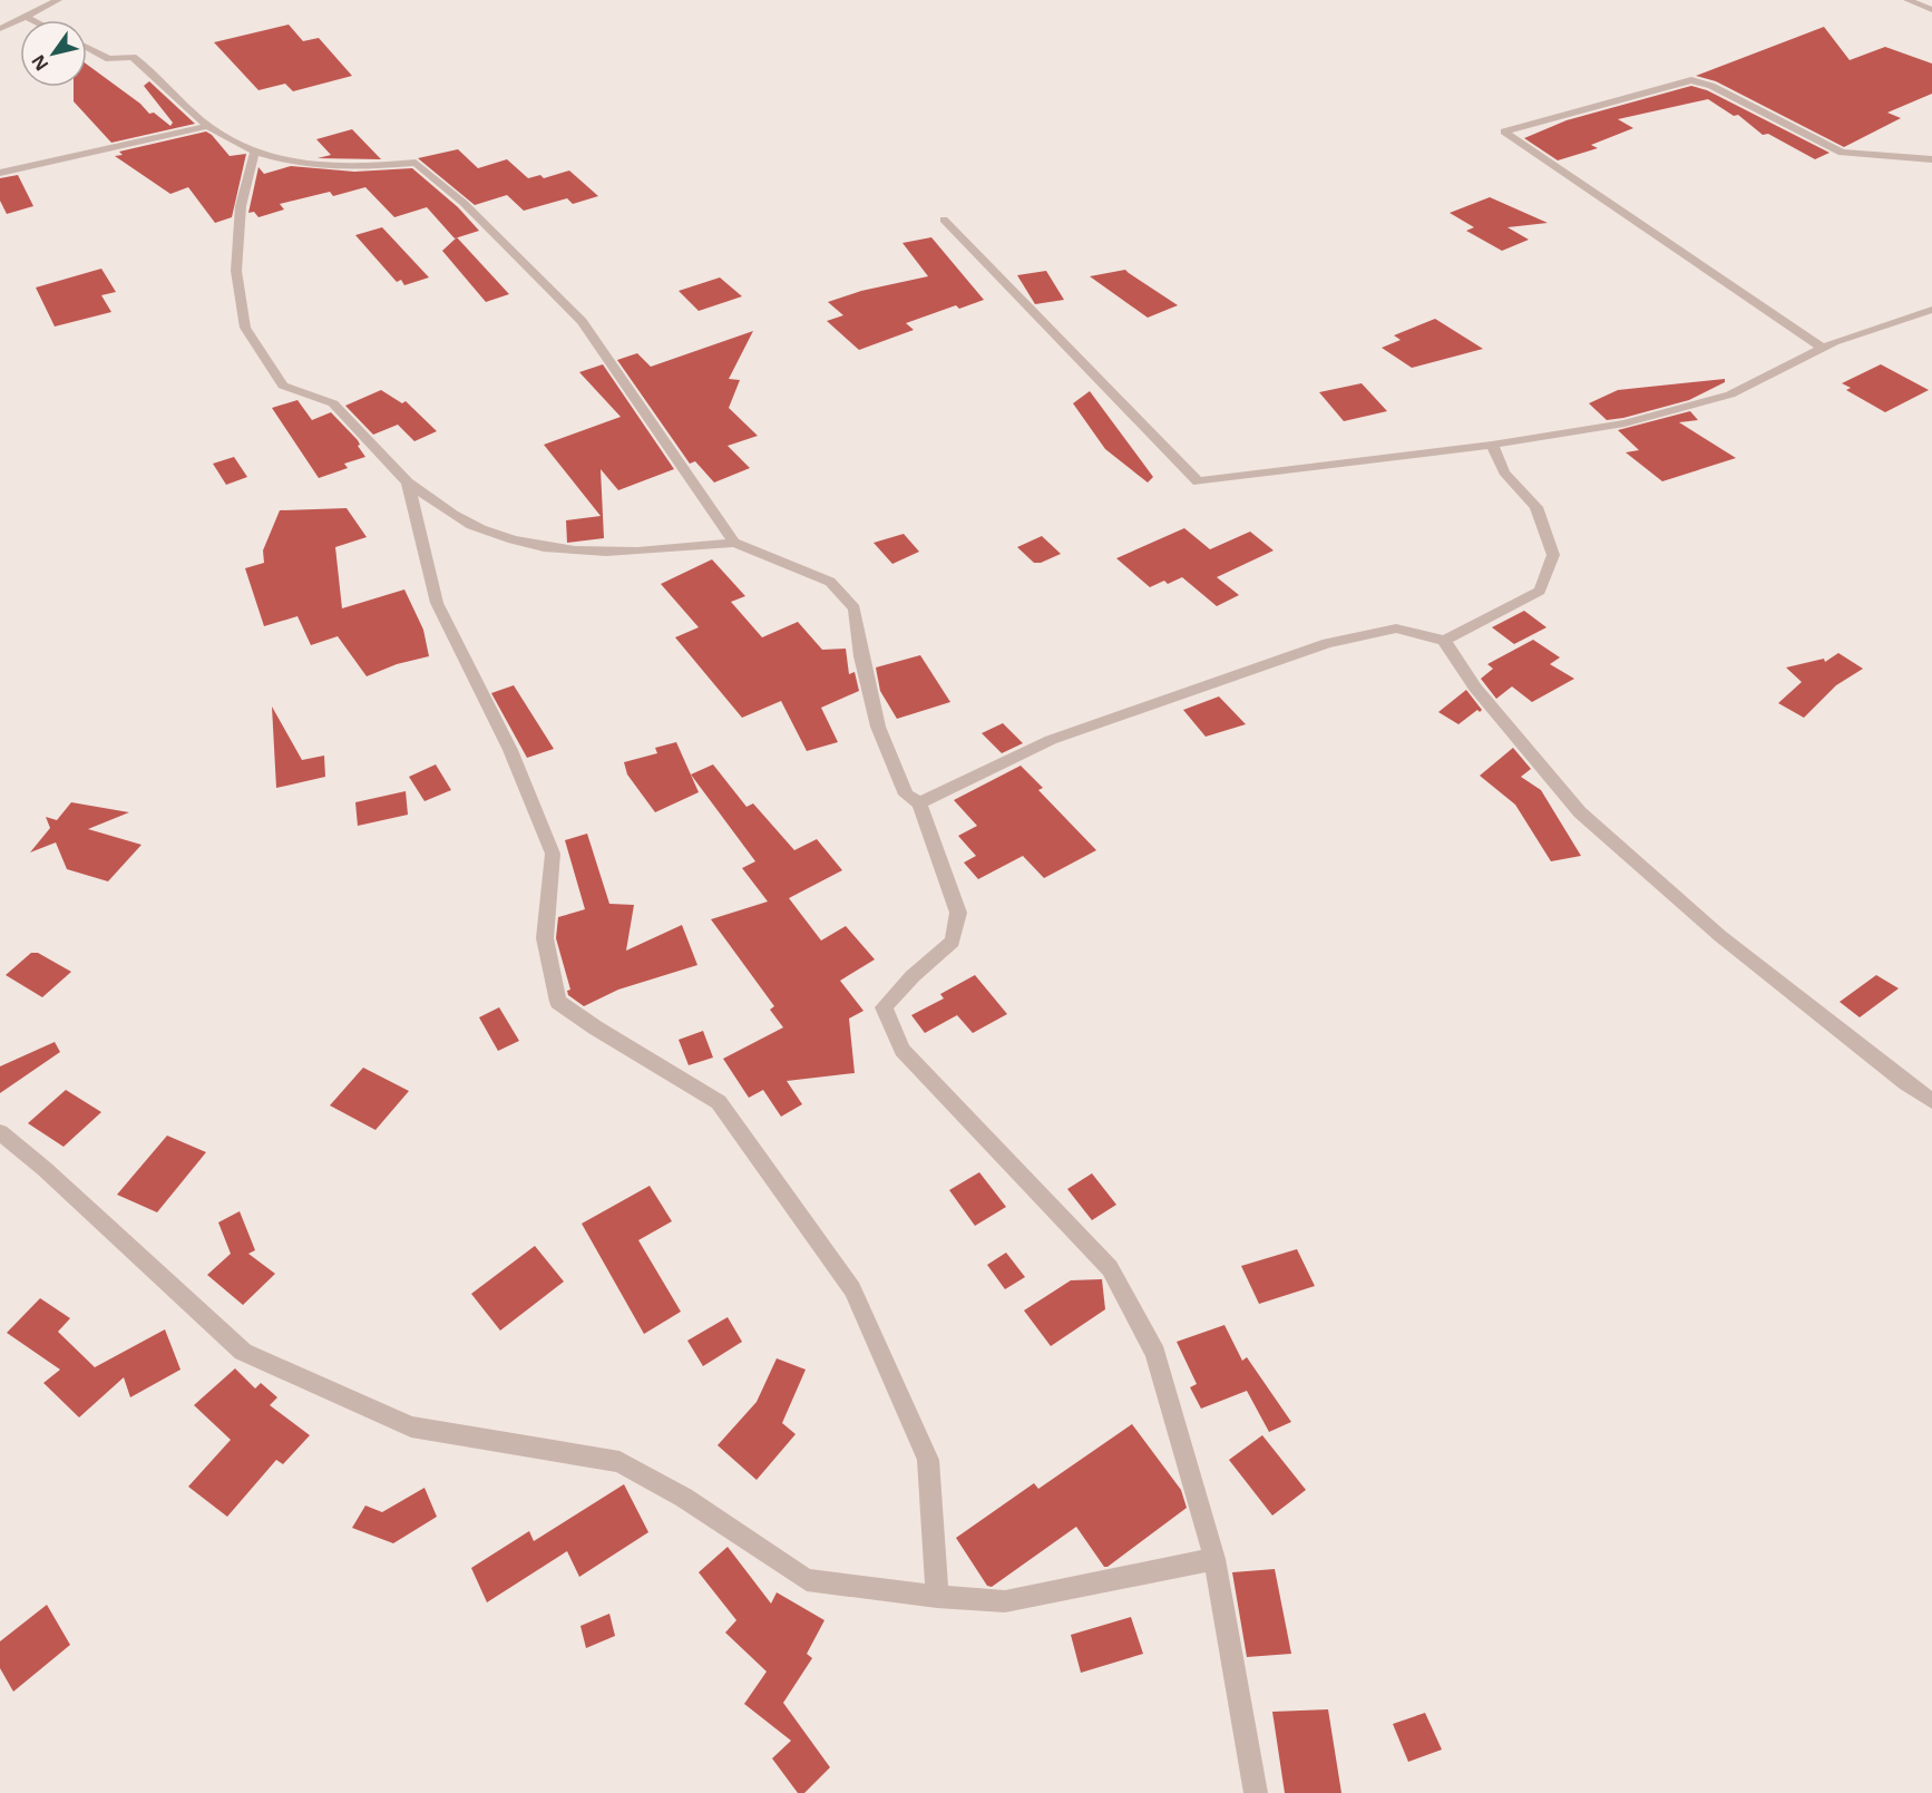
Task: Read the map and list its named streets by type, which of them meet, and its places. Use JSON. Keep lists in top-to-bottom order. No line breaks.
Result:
{"north":"bottom left"}
